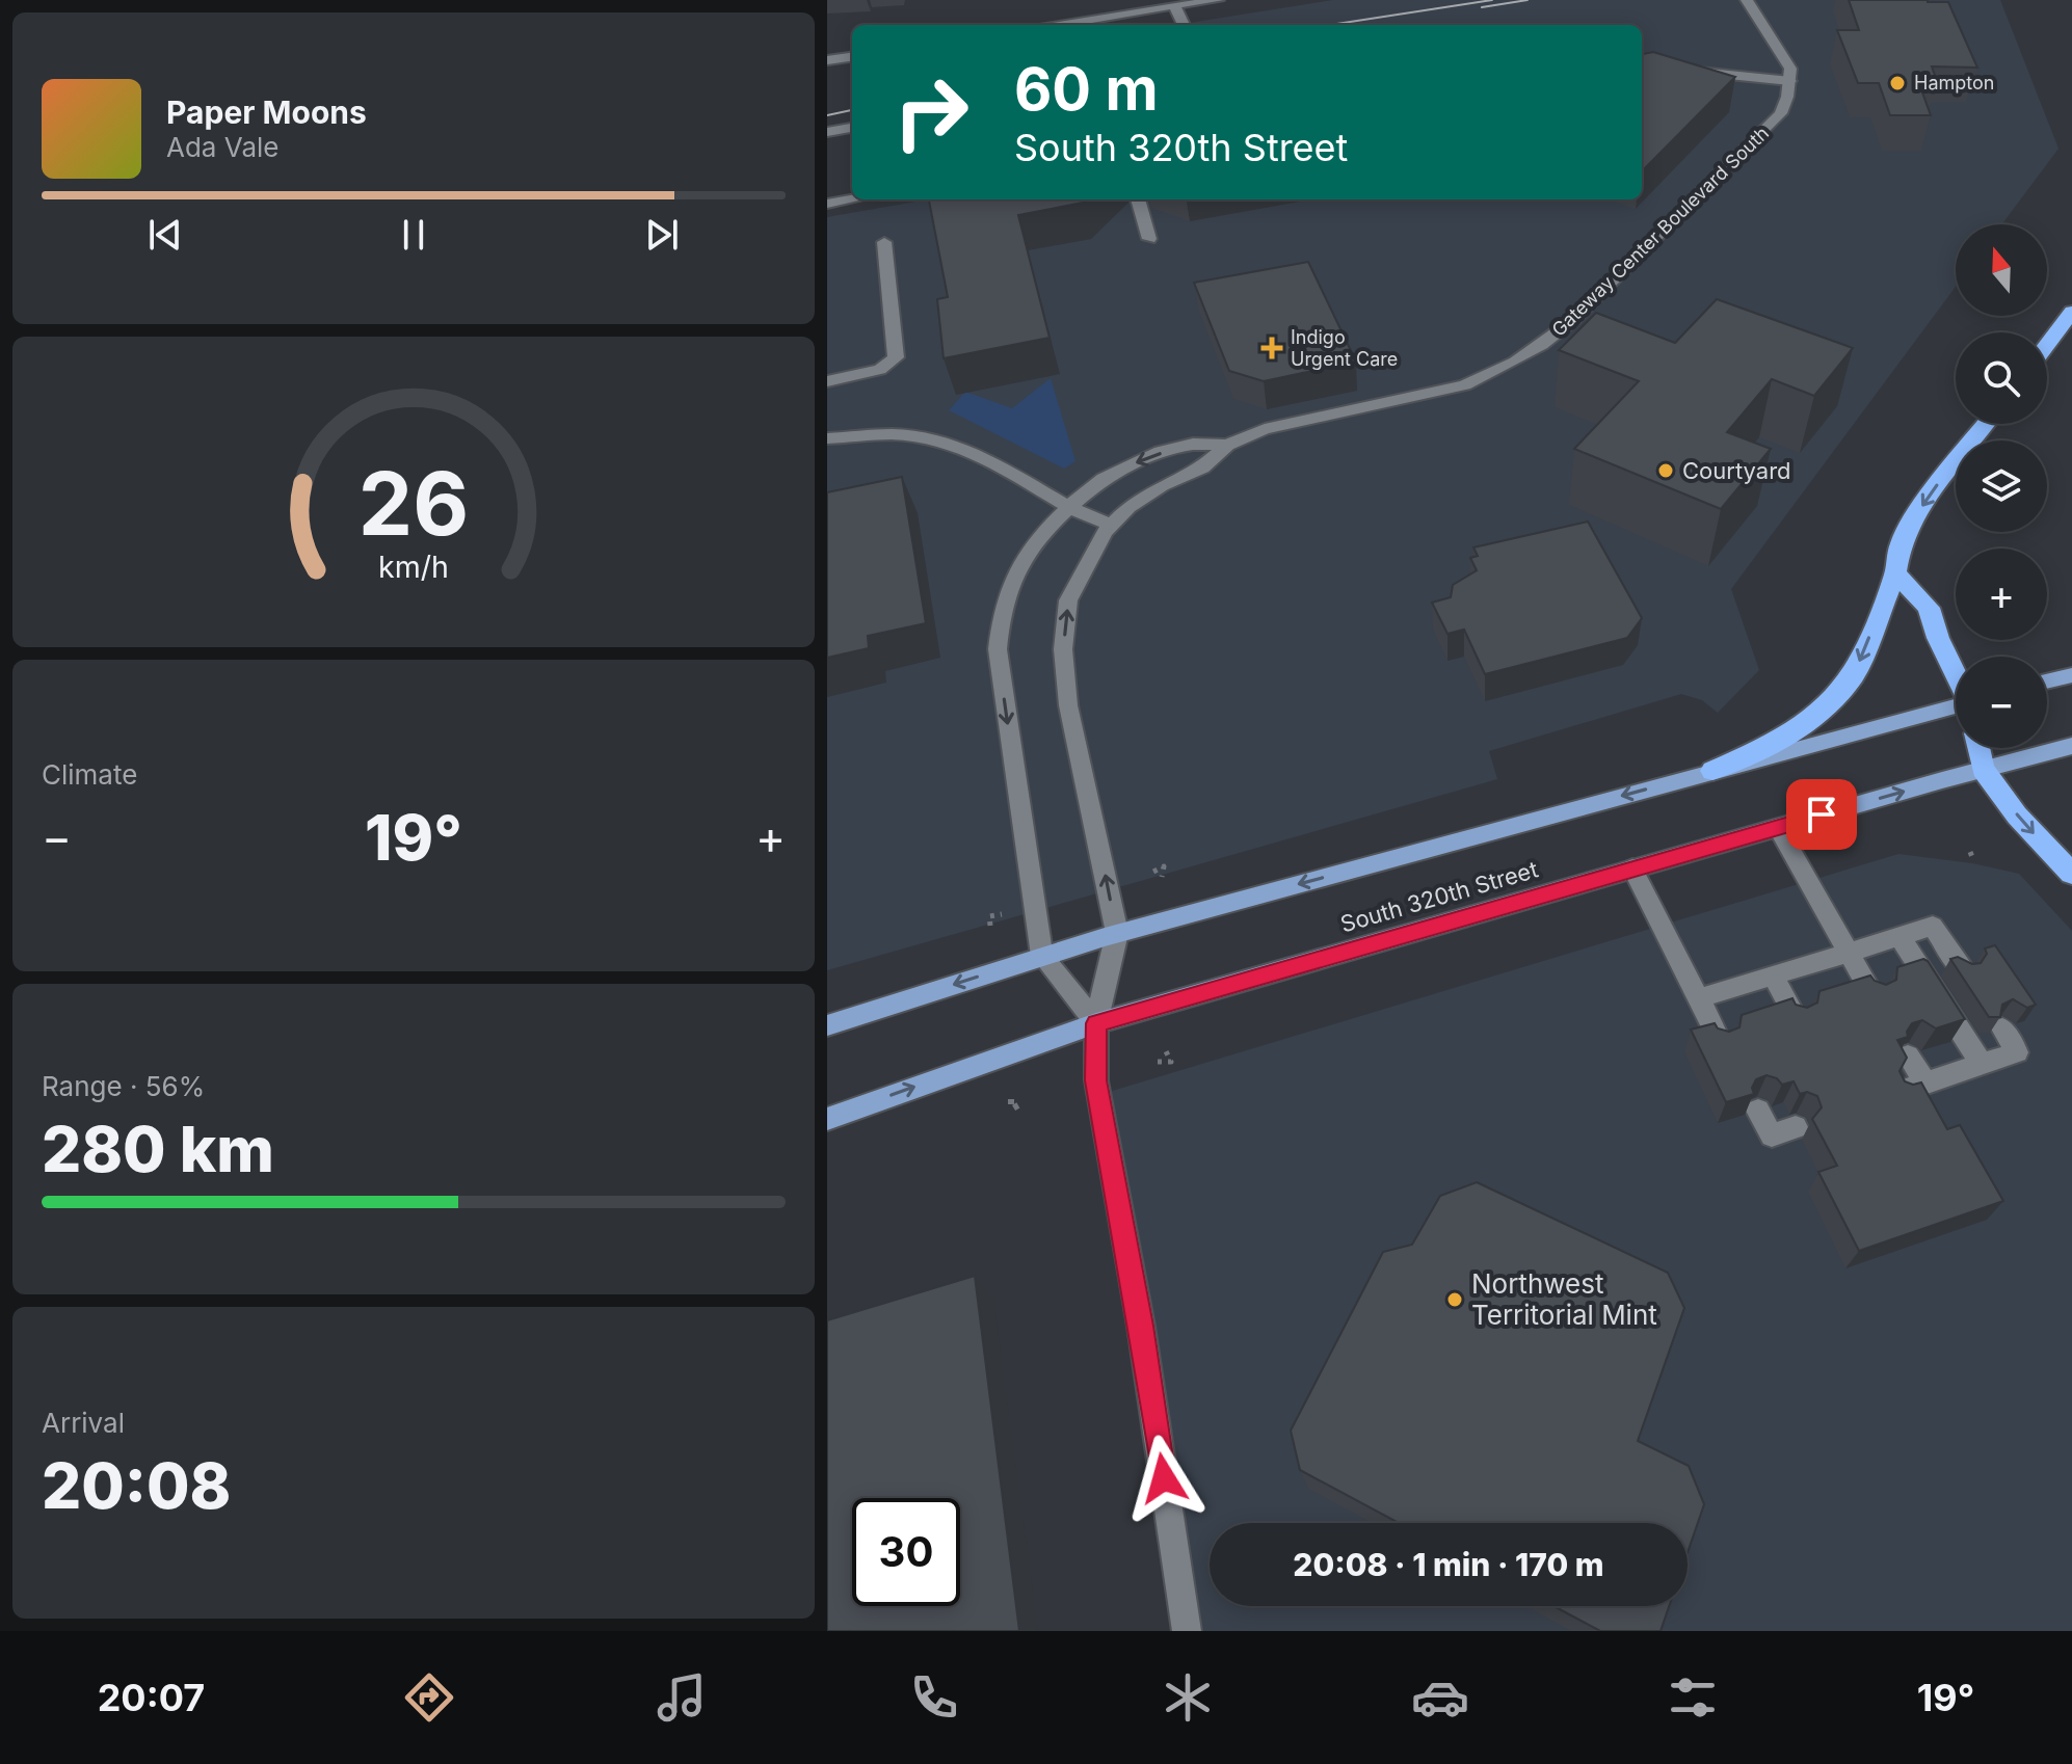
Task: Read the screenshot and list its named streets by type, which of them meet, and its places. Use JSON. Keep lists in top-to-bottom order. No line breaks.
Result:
{"streets":{"main road":["South 320th Street"],"street":["Gateway Center Boulevard South"]},"crossings":[["Gateway Center Boulevard South","South 320th Street"]],"places":{"other":["Hampton","Courtyard","Northwest Territorial Mint"],"health":["Indigo Urgent Care"]},"north":"top","page":{"turn":["60 m","South 320th Street"],"song":["Paper Moons","Ada Vale"],"map_buttons":["+","−"],"tile":["Climate",["Range · 56%","280 km"],["Arrival","20:08"]],"heat":["−","19°","+"],"limit":"30","trip":"20:08 · 1 min · 170 m","tabs":["20:07","19°"],"gauge":["26","km/h"]}}
